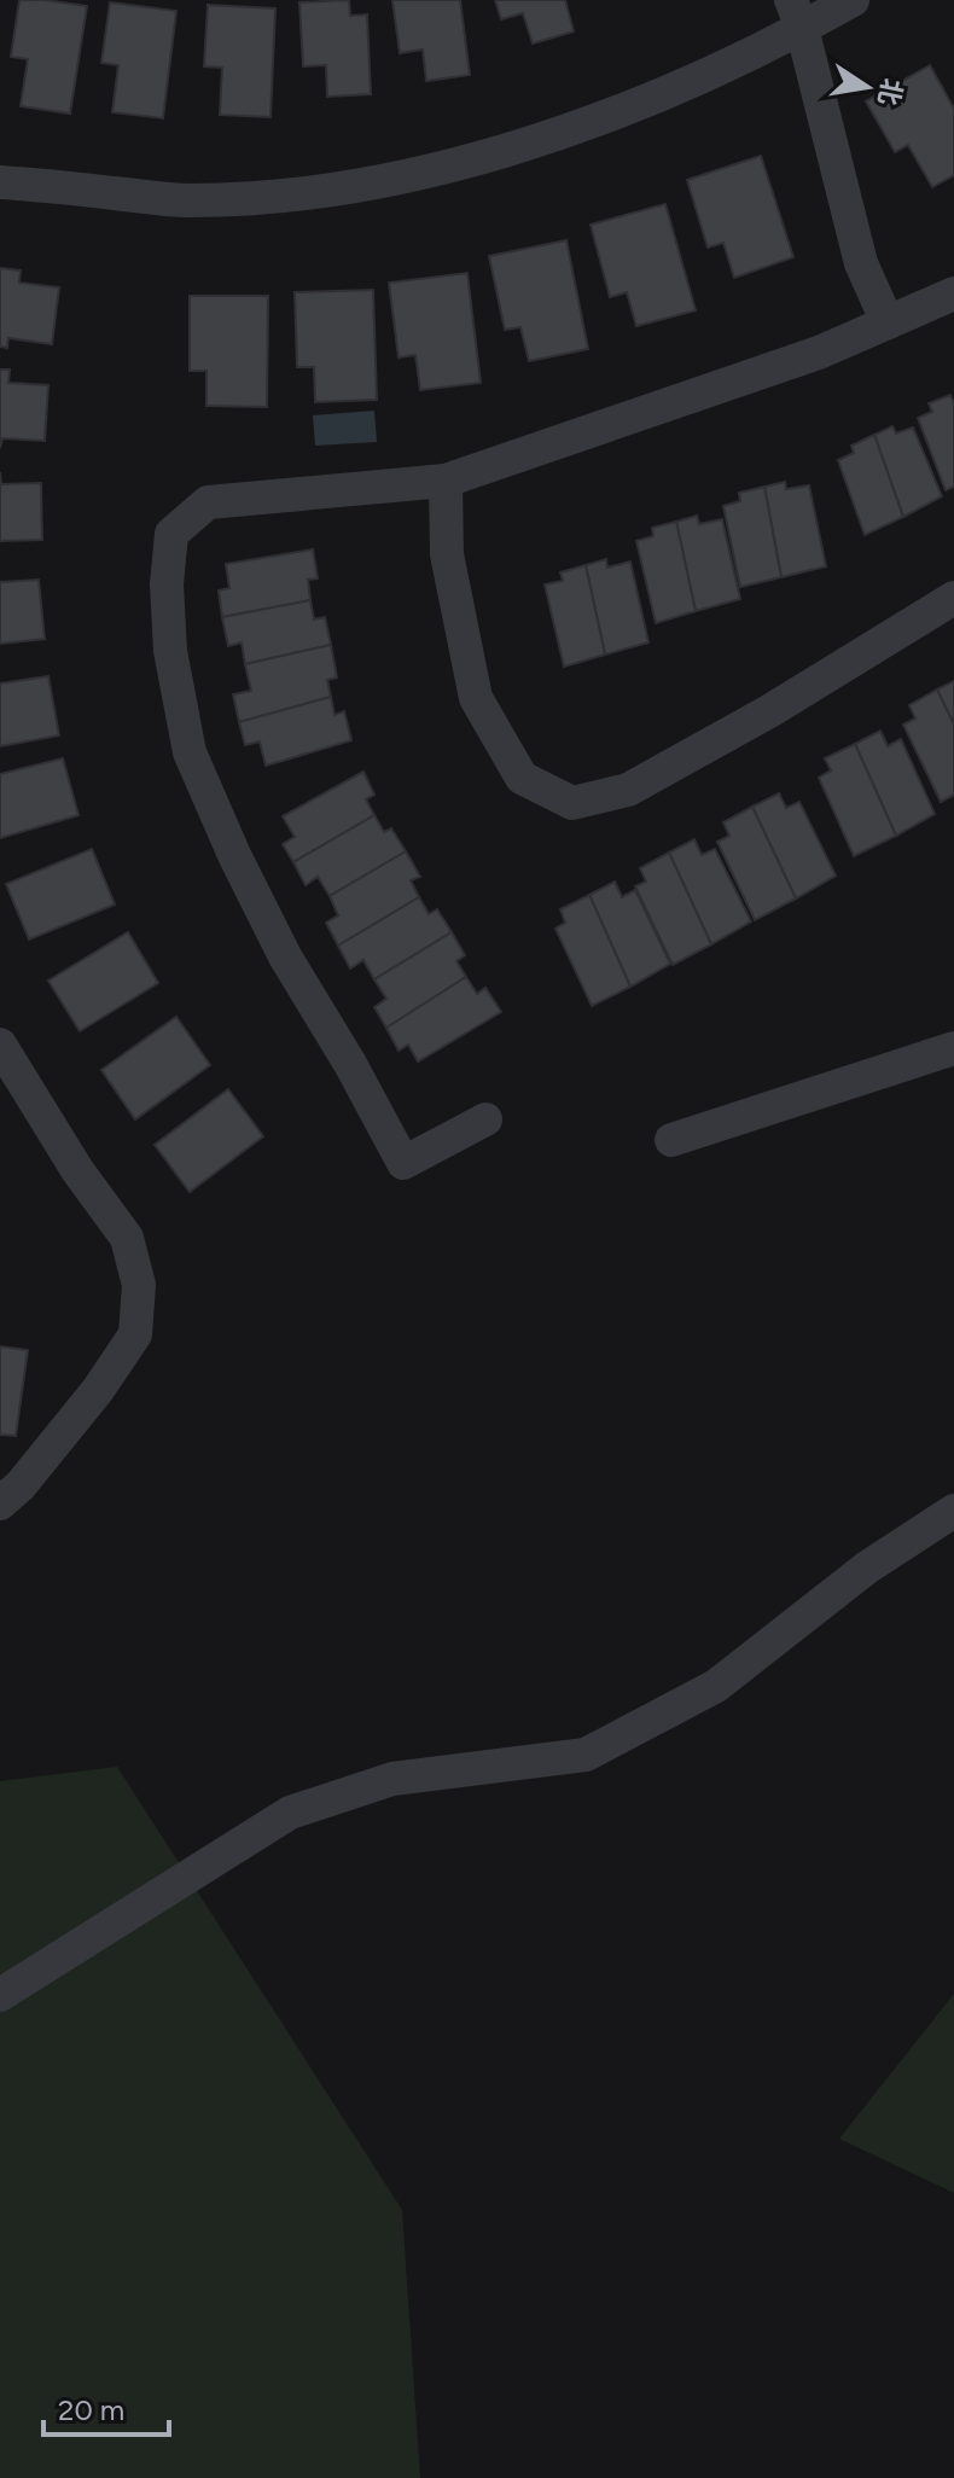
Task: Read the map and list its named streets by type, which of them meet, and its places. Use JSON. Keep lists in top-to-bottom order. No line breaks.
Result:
{"scale_bar":"20 m","north":"right"}
